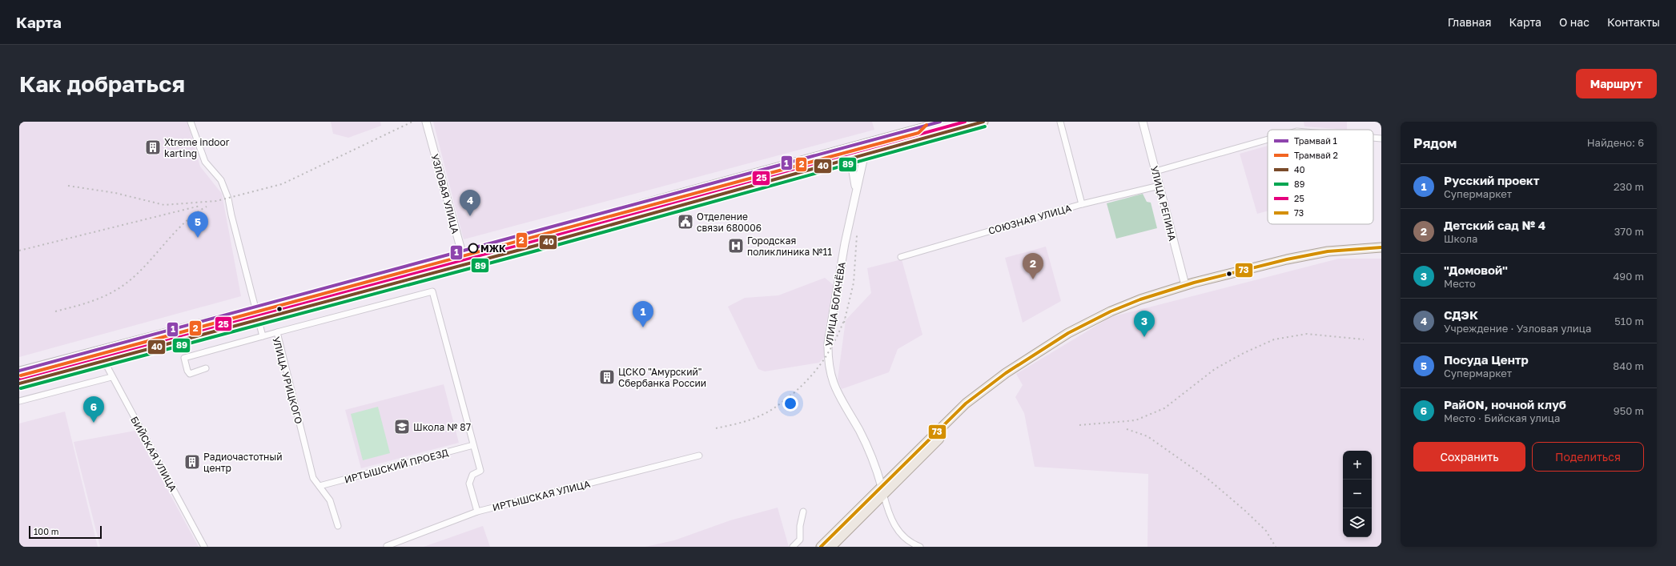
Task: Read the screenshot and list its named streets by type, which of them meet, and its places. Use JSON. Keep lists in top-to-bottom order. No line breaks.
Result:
{"streets":{"street":["УЗЛОВАЯ УЛИЦА","УЛИЦА РЕПИНА","СОЮЗНАЯ УЛИЦА","УЛИЦА БОГАЧЁВА","УЛИЦА УРИЦКОГО","БИЙСКАЯ УЛИЦА","ИРТЫШСКИЙ ПРОЕЗД","ИРТЫШСКАЯ УЛИЦА"]},"crossings":[["УЛИЦА РЕПИНА","СОЮЗНАЯ УЛИЦА"],["УЛИЦА УРИЦКОГО","ИРТЫШСКИЙ ПРОЕЗД"]],"places":{"building":["Xtreme indoor karting","ЦСКО \"Амурский\" Сбербанка России","Радиочастотный центр"],"public building":["Отделение связи 680006"],"hospital":["Городская поликлиника №11"],"other":["МЖК"],"school or university":["Школа № 87"]},"lines":["tram line 1","transit line 40","transit line 25","tram line 2","transit line 89","transit line 73"],"legend":["Трамвай 1","Трамвай 2","40","89","25","73"],"scale_bar":"100 m","page":{"header":"Карта","nav":["Главная","Карта","О нас","Контакты"],"buttons":["Маршрут",["Сохранить","Поделиться"]],"title":"Как добраться","heading":["Рядом","Найдено: 6"],"list":[{"mark":"1","name":"Русский проект","note":"Супермаркет","value":"230 m"},{"mark":"2","name":"Детский сад № 4","note":"Школа","value":"370 m"},{"mark":"3","name":"\"Домовой\"","note":"Место","value":"490 m"},{"mark":"4","name":"СДЭК","note":"Учреждение · Узловая улица","value":"510 m"},{"mark":"5","name":"Посуда Центр","note":"Супермаркет","value":"840 m"},{"mark":"6","name":"РайON, ночной клуб","note":"Место · Бийская улица","value":"950 m"}],"pins":["4","5","2","1","3","6"],"map_buttons":["+","−"],"scale":"100 m"}}
